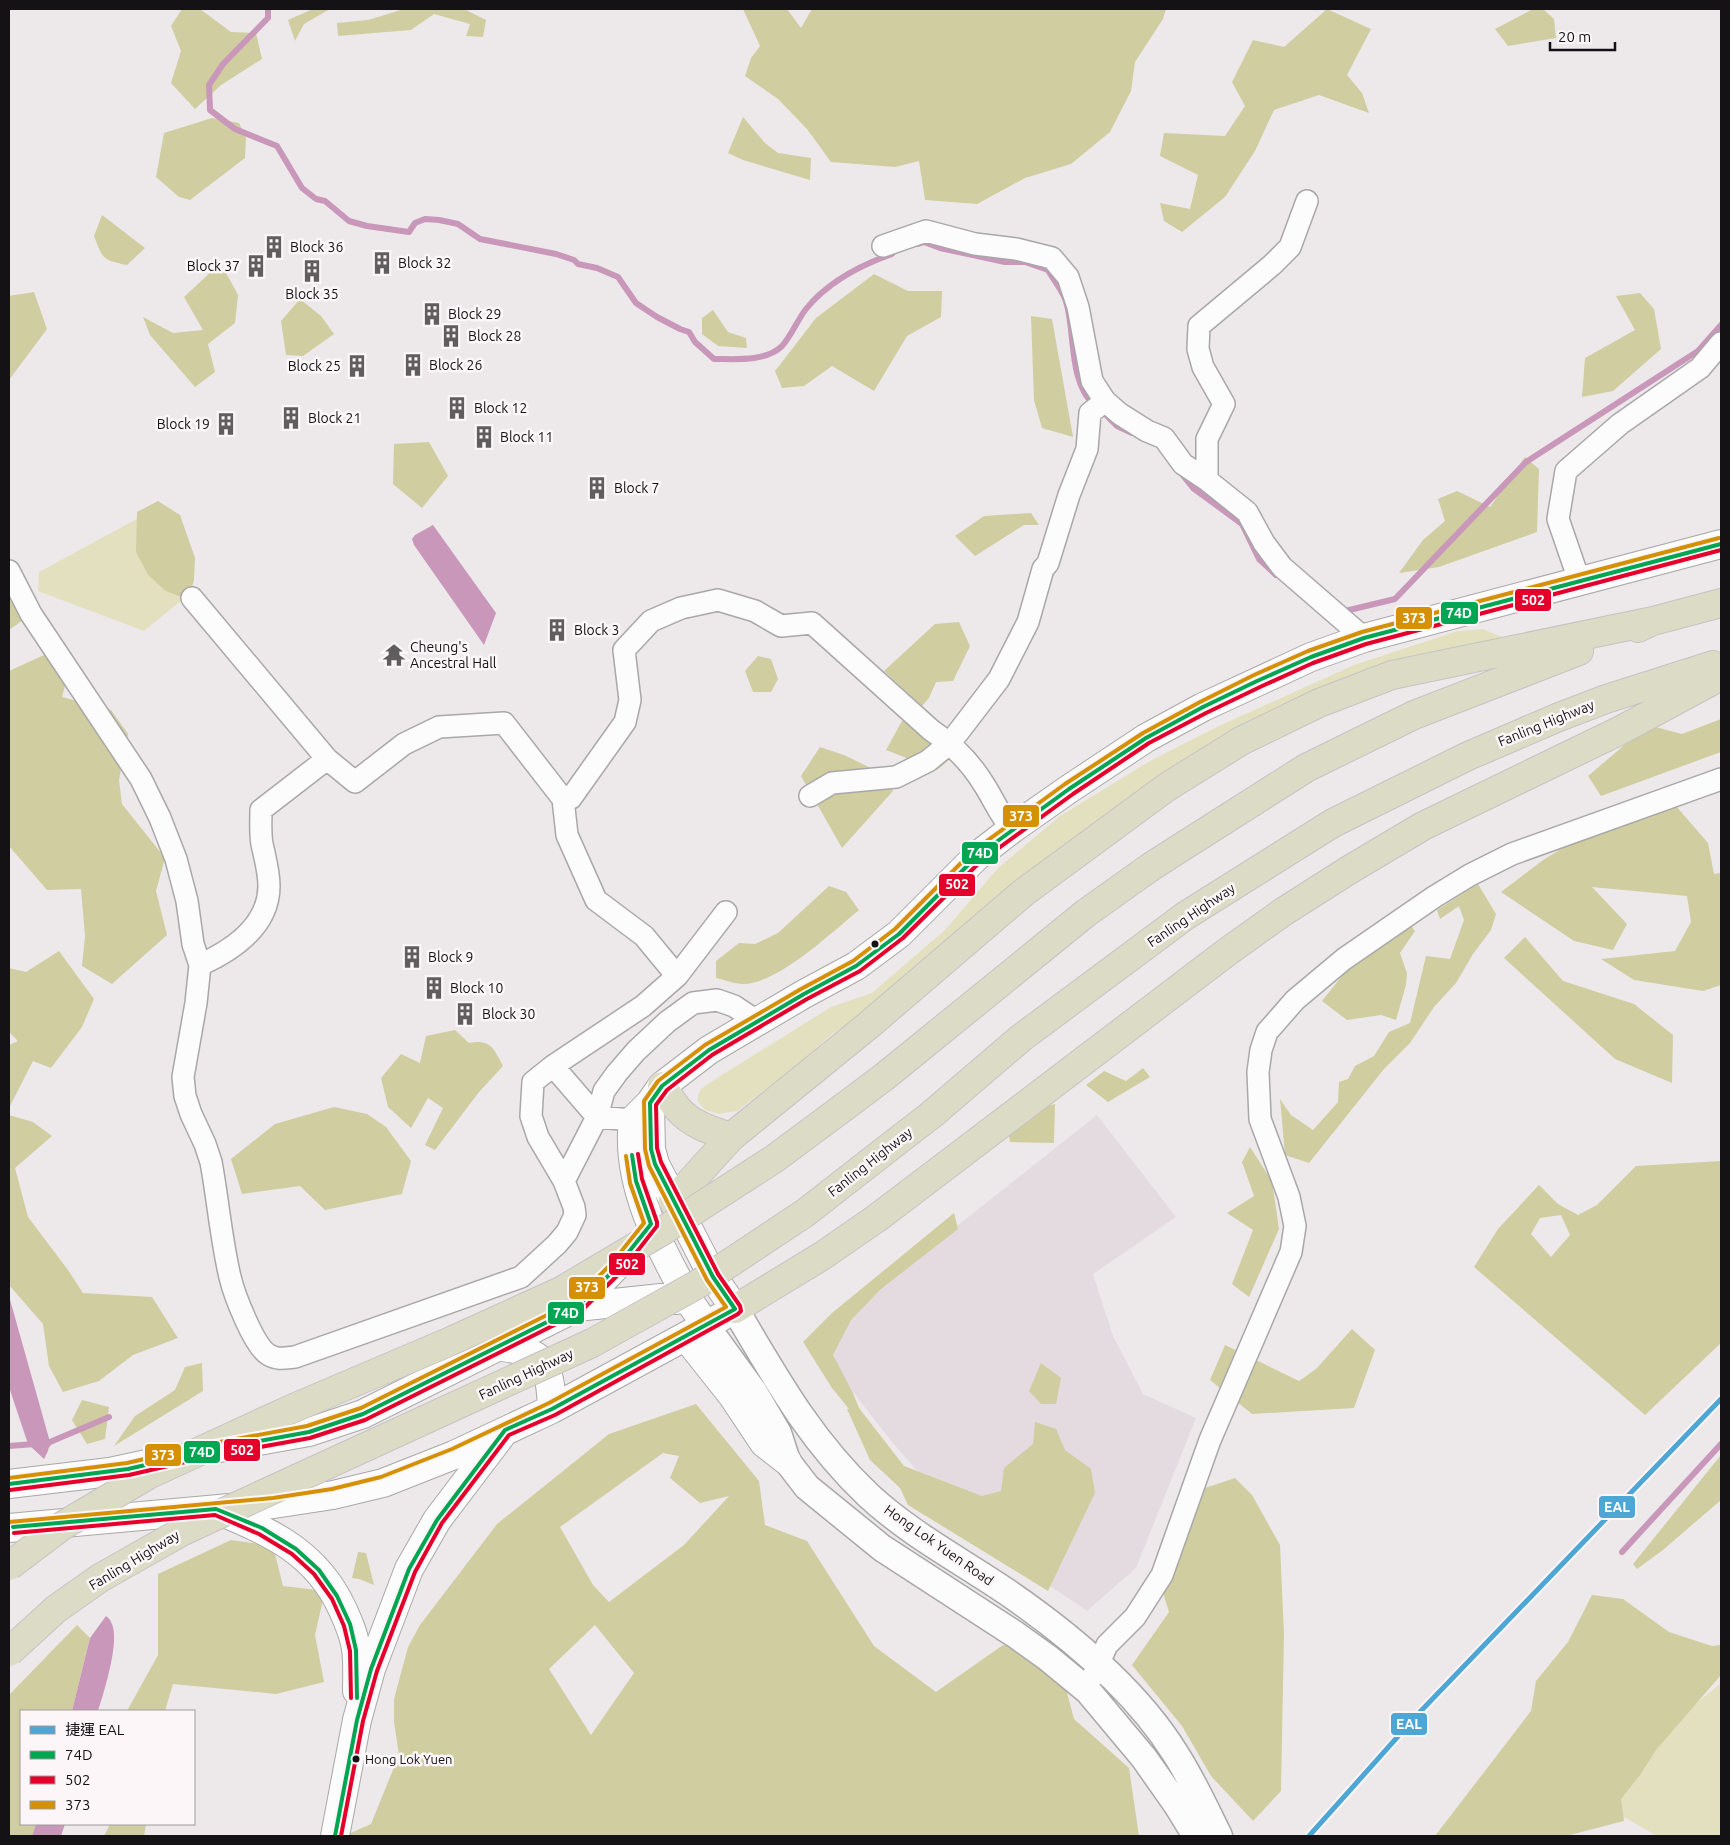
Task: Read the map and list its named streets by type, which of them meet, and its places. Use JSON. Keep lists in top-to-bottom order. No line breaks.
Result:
{"streets":{"highway":["Fanling Highway"],"main road":["Hong Lok Yuen Road"]},"places":{"building":["Block 36","Block 32","Block 37","Block 35","Block 29","Block 28","Block 26","Block 25","Block 12","Block 21","Block 19","Block 11","Block 7","Block 3","Block 9","Block 10","Block 30"],"temple":["Cheung's Ancestral Hall"],"other":["Hong Lok Yuen"]},"lines":["transit line 373","transit line 74D","transit line 502","metro line EAL"],"legend":["捷運 EAL","74D","502","373"],"scale_bar":"20 m"}
